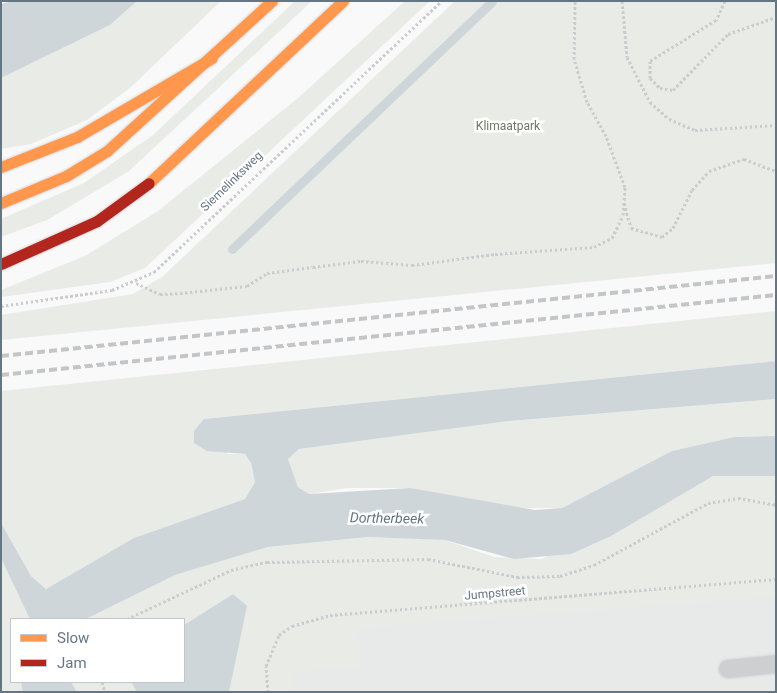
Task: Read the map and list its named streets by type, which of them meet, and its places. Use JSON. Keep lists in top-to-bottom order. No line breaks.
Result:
{"streets":{"path":["Siemelinksweg","Jumpstreet"]},"water":["Dortherbeek"],"parks":["Klimaatpark"],"legend":["Slow","Jam"]}
